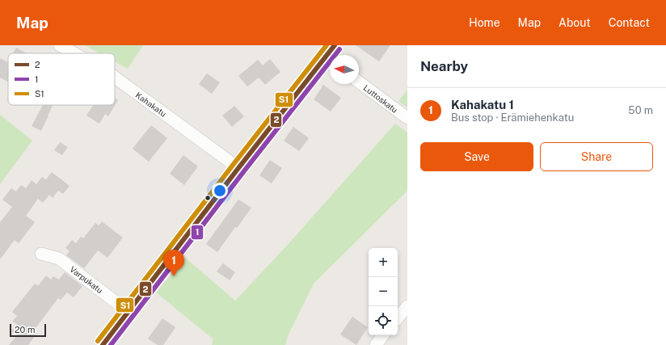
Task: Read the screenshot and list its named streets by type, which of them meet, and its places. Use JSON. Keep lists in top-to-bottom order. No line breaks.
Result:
{"streets":{"street":["Luttoskatu","Kahakatu","Varpukatu"]},"lines":["transit line 2","transit line S1","transit line 1"],"legend":["2","1","S1"],"scale_bar":"20 m","north":"left","page":{"header":"Map","nav":["Home","Map","About","Contact"],"heading":"Nearby","list":[{"mark":"1","name":"Kahakatu 1","note":"Bus stop · Erämiehenkatu","value":"50 m"}],"buttons":["Save","Share"],"map_buttons":["+","−"],"pins":"1","scale":"20 m"}}
